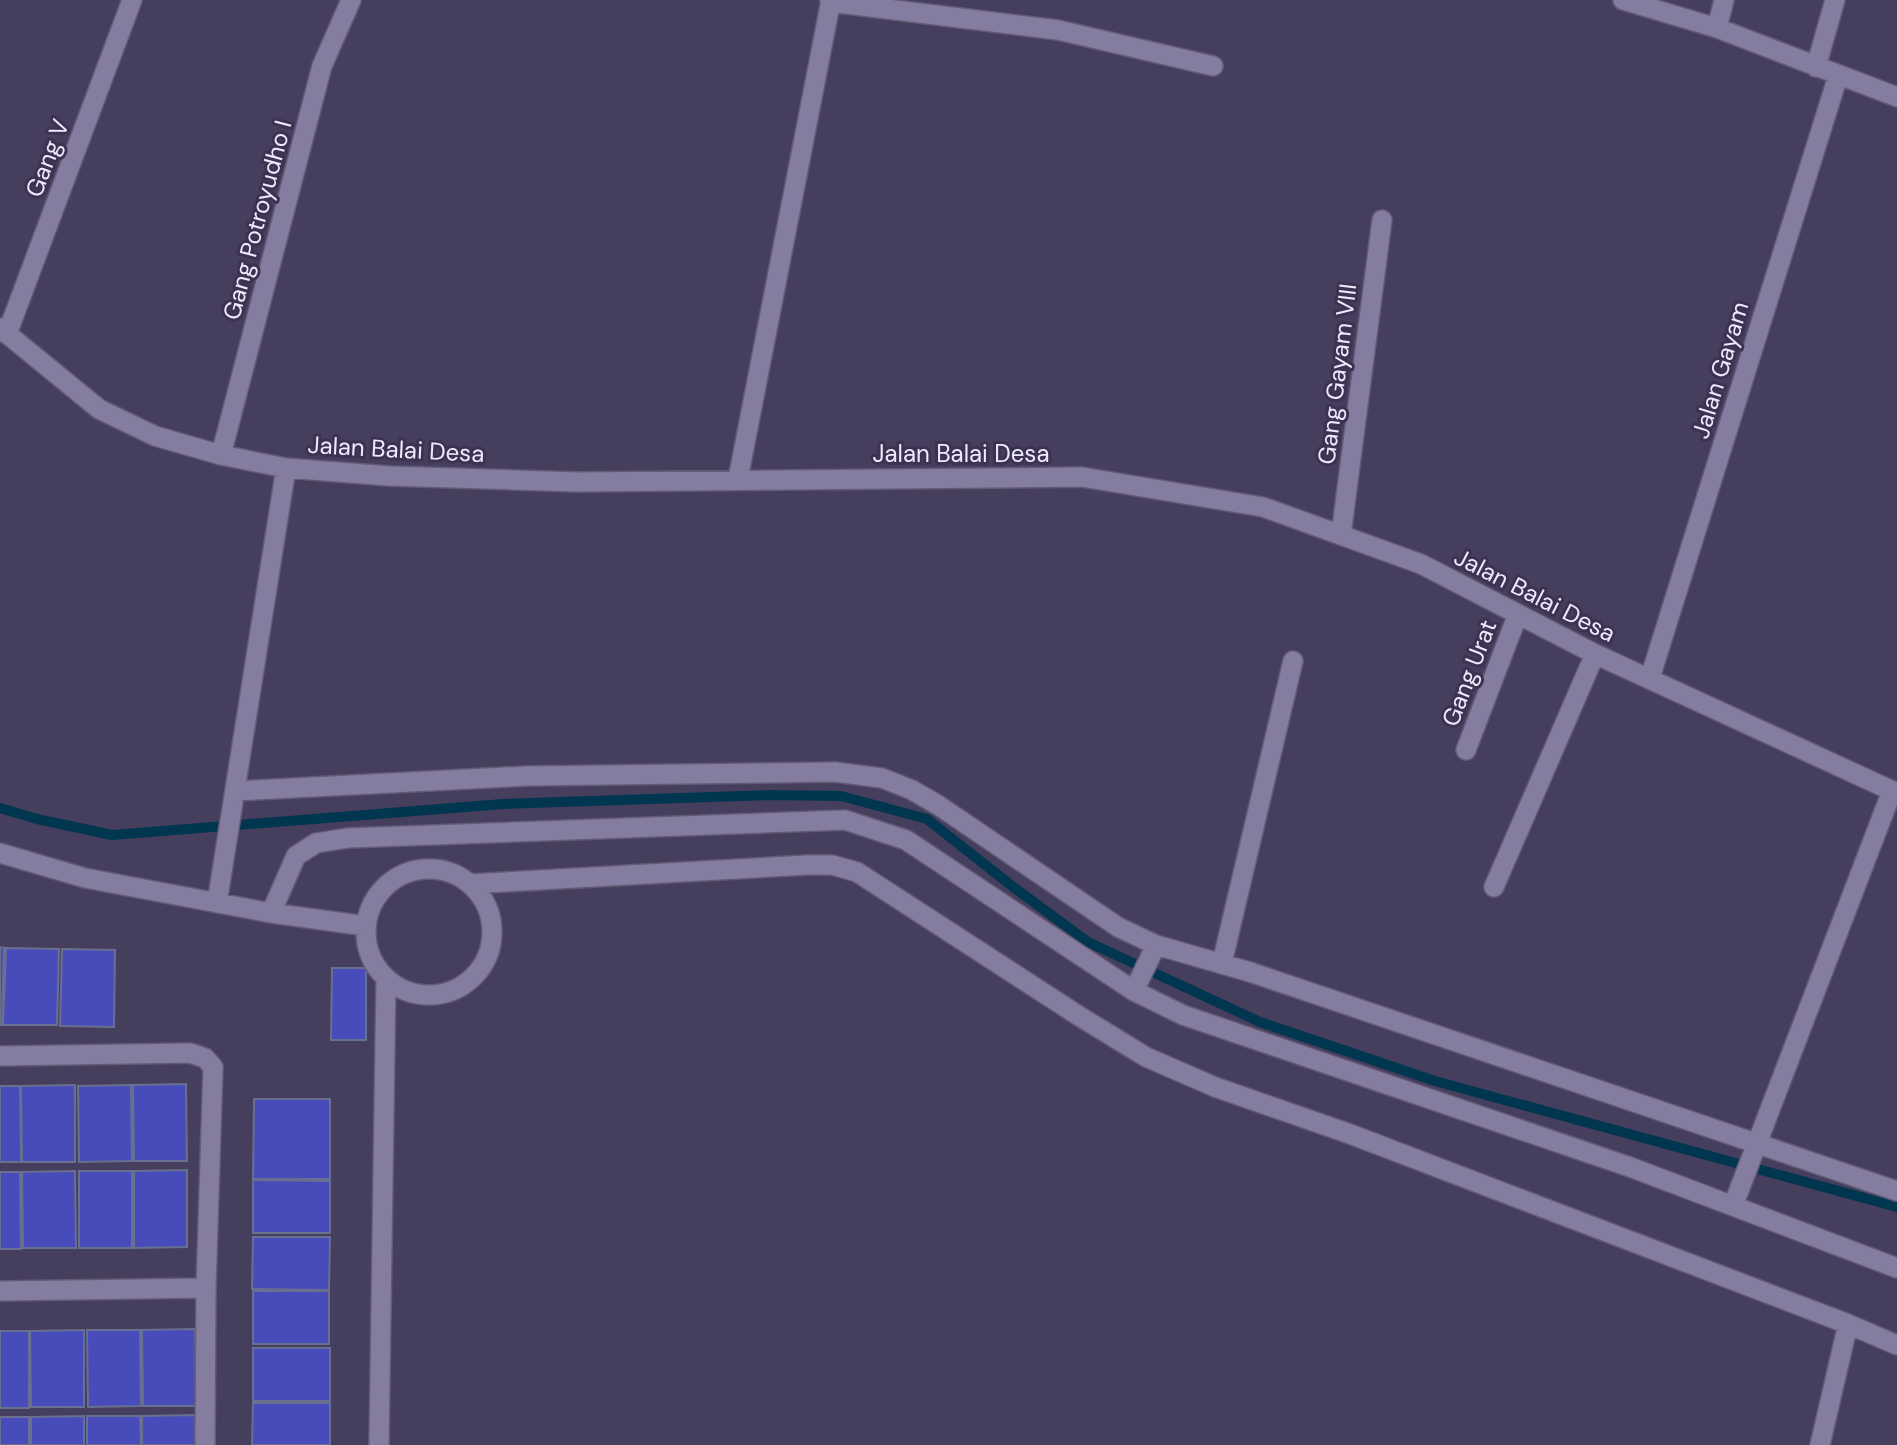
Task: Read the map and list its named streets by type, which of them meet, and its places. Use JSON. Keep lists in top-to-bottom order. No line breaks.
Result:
{"streets":{"street":["Gang V","Gang Potroyudho I","Jalan Gayam","Gang Gayam VIII","Jalan Balai Desa","Gang Urat"]},"crossings":[["Gang V","Jalan Balai Desa"],["Gang Potroyudho I","Jalan Balai Desa"],["Jalan Gayam","Jalan Balai Desa"],["Gang Gayam VIII","Jalan Balai Desa"],["Jalan Balai Desa","Gang Urat"]]}
